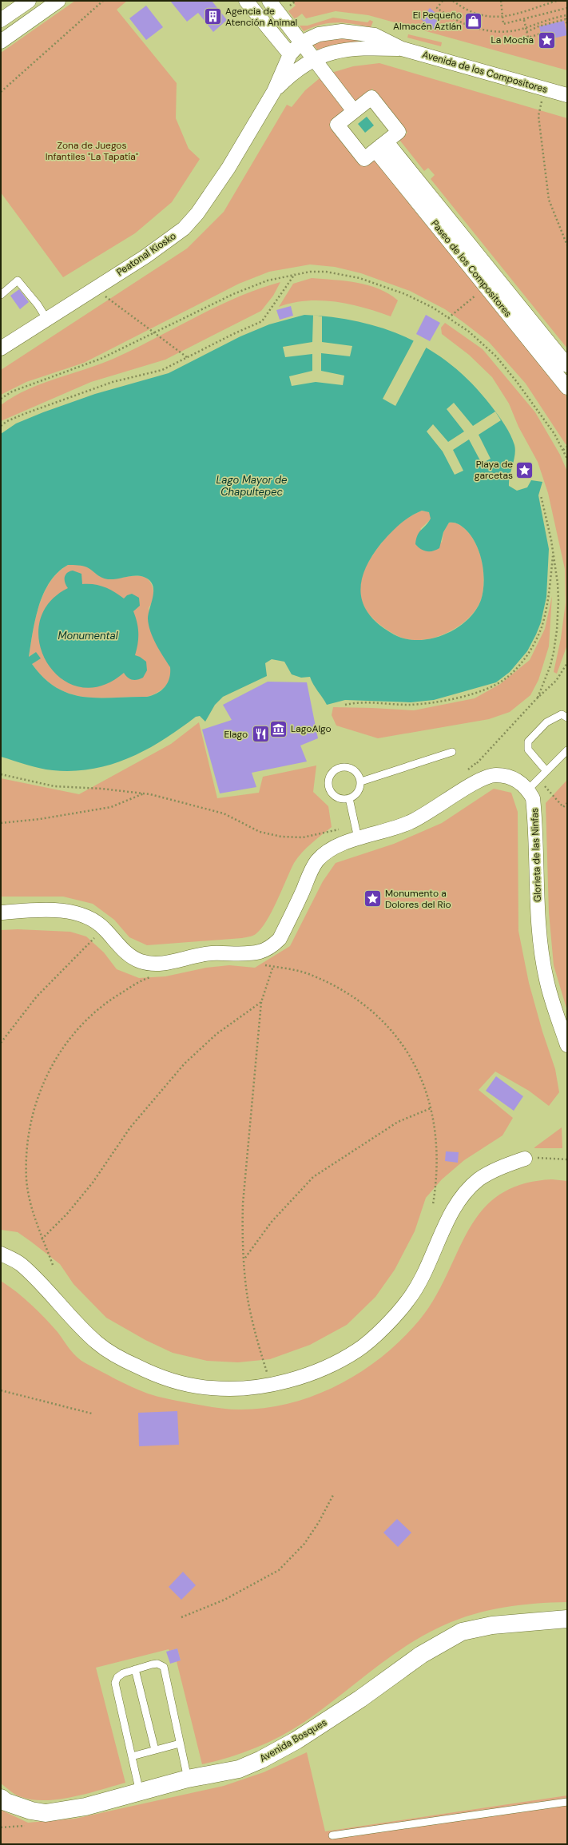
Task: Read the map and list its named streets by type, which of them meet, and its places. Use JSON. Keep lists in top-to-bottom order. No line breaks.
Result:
{"streets":{"street":["Avenida de los Compositores","Peatonal Kiosko","Paseo de los Compositores","Glorieta de las Ninfas","Avenida Bosques"]},"crossings":[["Avenida de los Compositores","Peatonal Kiosko"]],"water":["Lago Mayor de Chapultepec","Monumental"],"parks":["Zona de Juegos Infantiles \"La Tapatía\""],"places":{"building":["Agencia de Atención Animal"],"shop":["El Pequeño Almacén Aztlán"],"place":["La Mocha","Playa de garcetas","Monumento a Dolores del Rio"],"museum":["LagoAlgo"],"restaurant":["Elago"]}}
